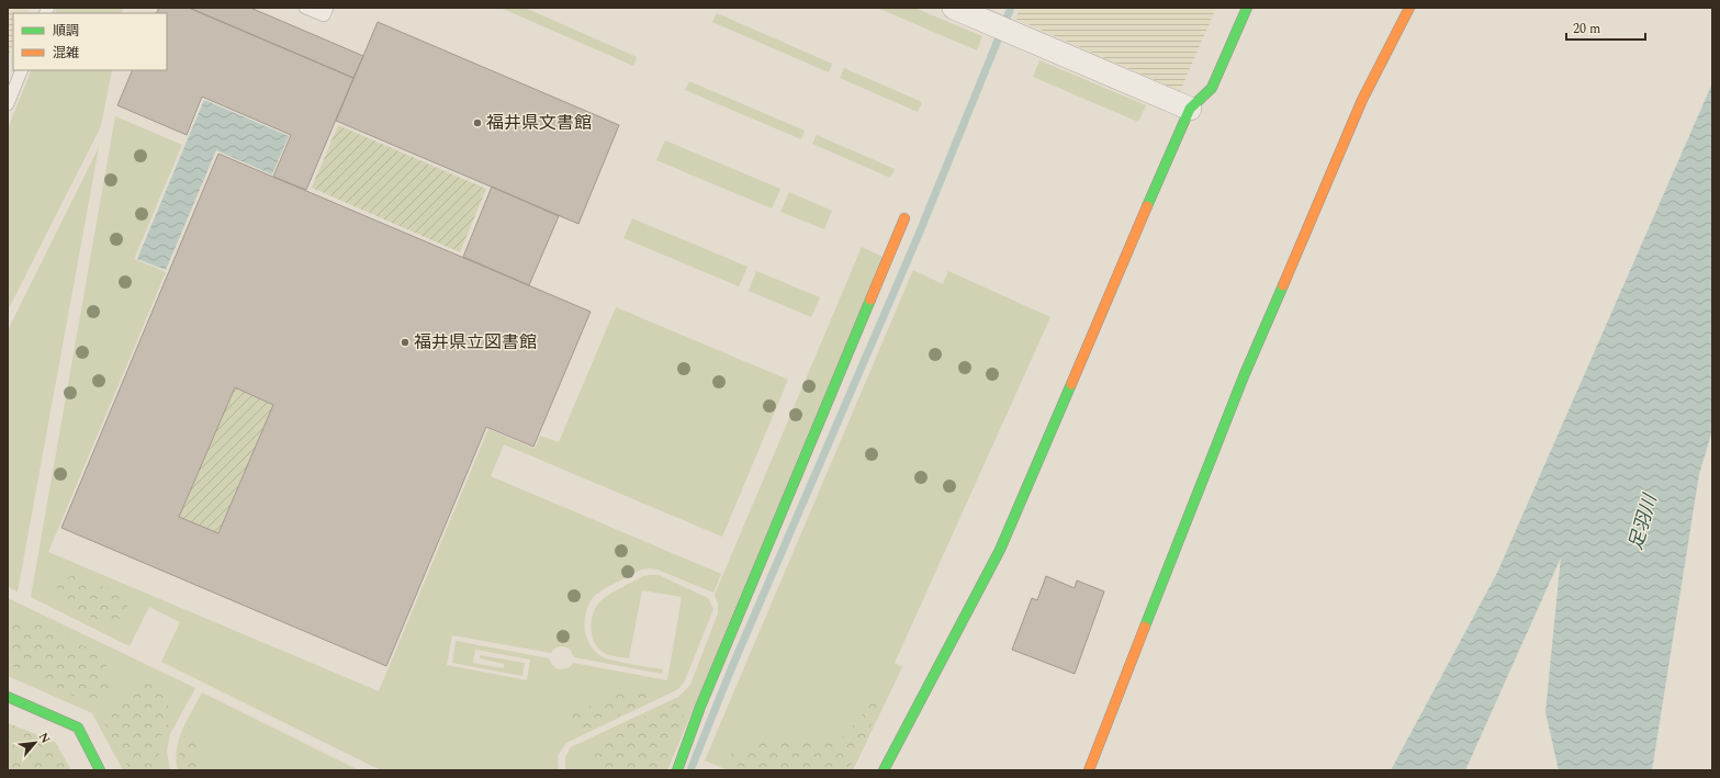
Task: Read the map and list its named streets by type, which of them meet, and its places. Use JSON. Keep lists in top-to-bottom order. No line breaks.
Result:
{"water":["足羽川"],"places":["福井県文書館","福井県立図書館"],"legend":["順調","混雑"],"scale_bar":"20 m","north":"top right"}
